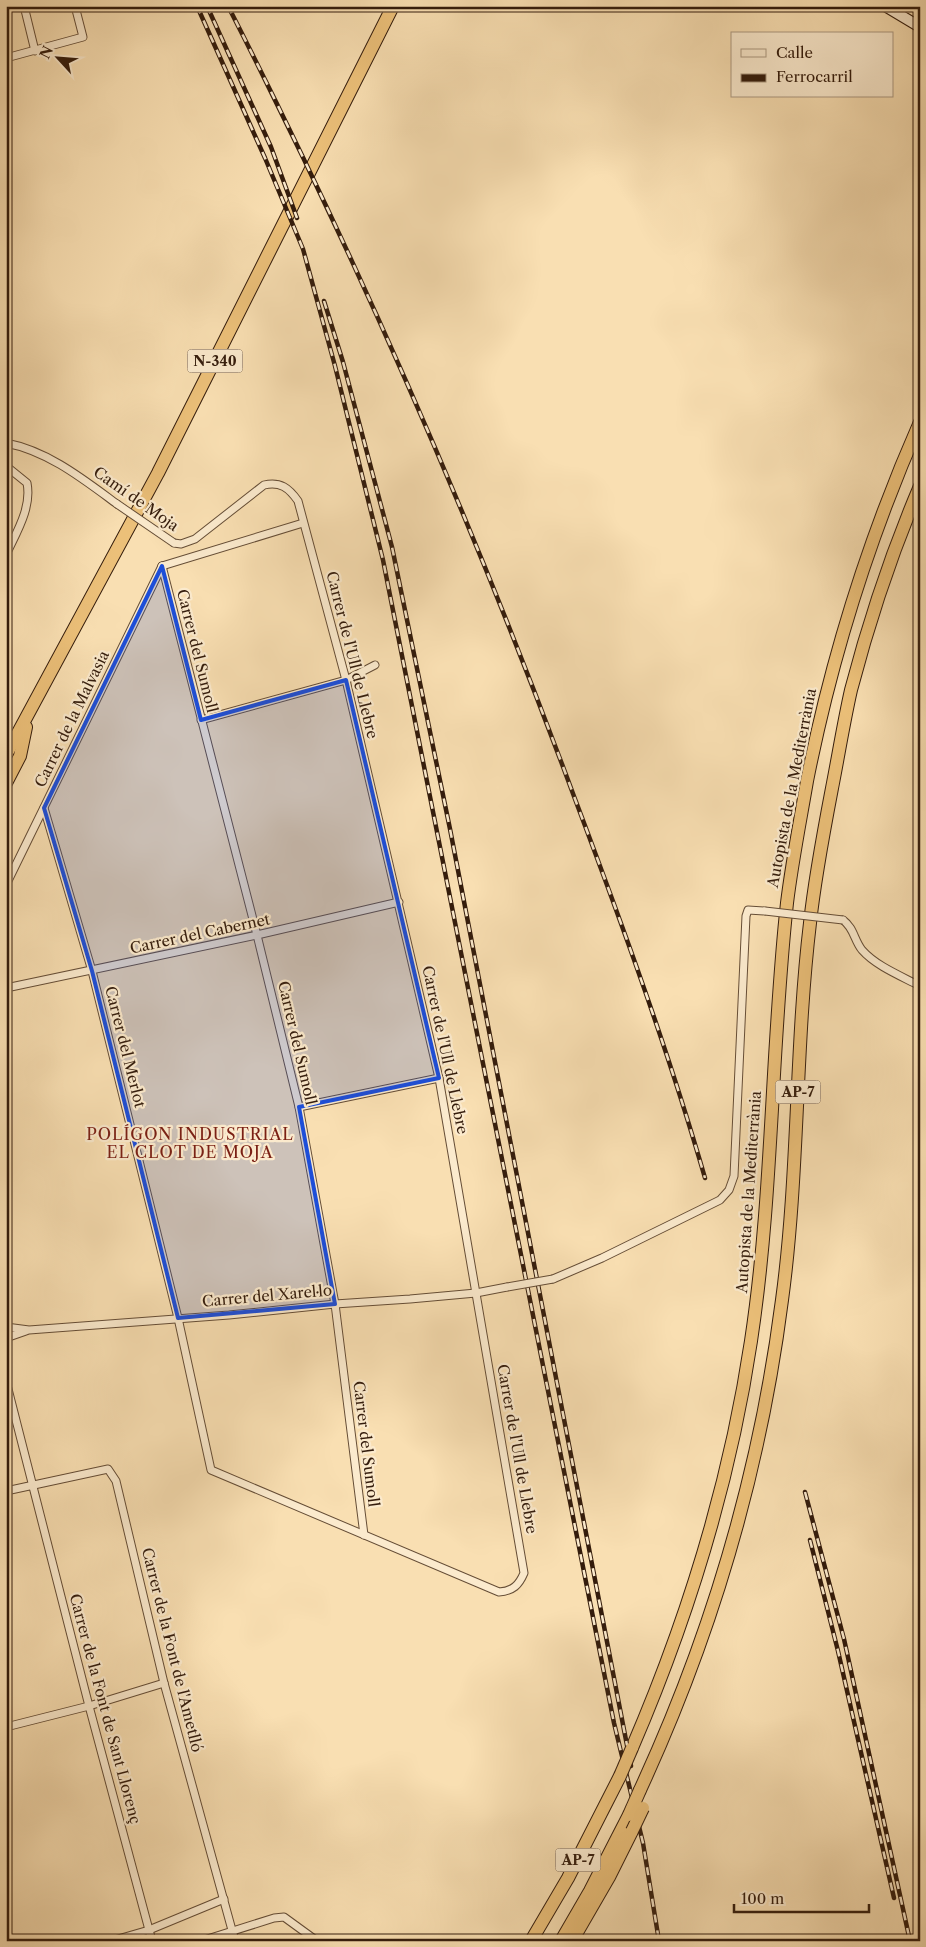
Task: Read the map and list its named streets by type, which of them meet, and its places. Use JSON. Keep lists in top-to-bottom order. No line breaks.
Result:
{"streets":{"highway":["N-340","Autopista de la Mediterrània","AP-7"],"street":["Camí de Moja","Carrer del Sumoll","Carrer de l'Ull de Llebre","Carrer de la Malvasia","Carrer del Cabernet","Carrer del Merlot","Carrer del Xarel·lo","Carrer de la Font de l'Ametlló","Carrer de la Font de Sant Llorenç"]},"crossings":[["Camí de Moja","Carrer de l'Ull de Llebre"],["Carrer del Sumoll","Carrer de l'Ull de Llebre"],["Carrer del Sumoll","Carrer de la Malvasia"],["Carrer del Sumoll","Carrer del Cabernet"],["Carrer del Sumoll","Carrer del Merlot"],["Carrer del Sumoll","Carrer del Xarel·lo"],["Carrer de l'Ull de Llebre","Carrer del Cabernet"],["Carrer de l'Ull de Llebre","Carrer del Merlot"],["Carrer de l'Ull de Llebre","Carrer del Xarel·lo"],["Carrer de la Malvasia","Carrer del Merlot"],["Carrer del Cabernet","Carrer del Merlot"],["Carrer del Merlot","Carrer del Xarel·lo"],["Carrer de la Font de l'Ametlló","Carrer de la Font de Sant Llorenç"]],"districts":["POLÍGON INDUSTRIAL EL CLOT DE MOJA"],"legend":["Calle","Ferrocarril"],"scale_bar":"100 m","north":"top left"}
